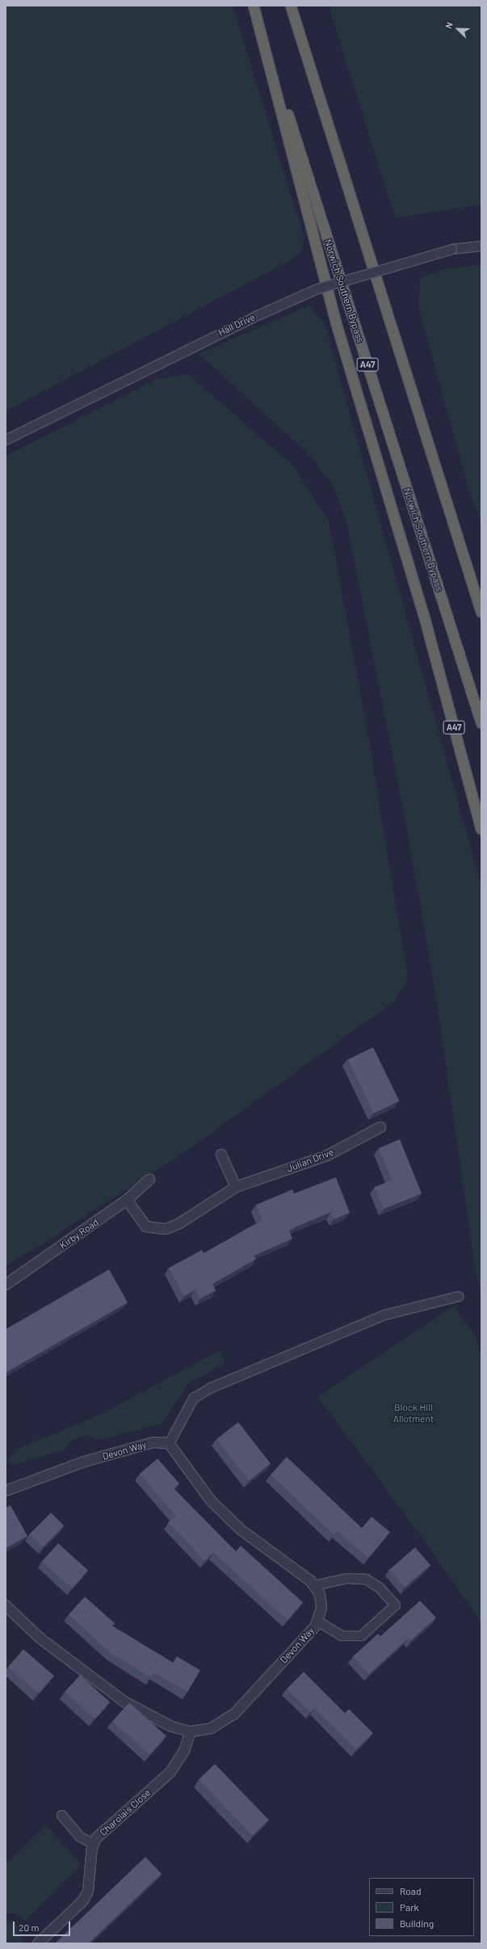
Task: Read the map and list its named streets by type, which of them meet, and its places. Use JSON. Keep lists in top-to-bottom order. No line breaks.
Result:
{"streets":{"highway":["Norwich Southern Bypass","A47"],"street":["Julian Drive","Kirby Road","Devon Way","Charolais Close"],"lane":["Hall Drive"]},"crossings":[["Norwich Southern Bypass","A47"],["Julian Drive","Kirby Road"],["Devon Way","Charolais Close"]],"parks":["Block Hill Allotment"],"legend":["Road","Park","Building"],"scale_bar":"20 m","north":"top left"}
